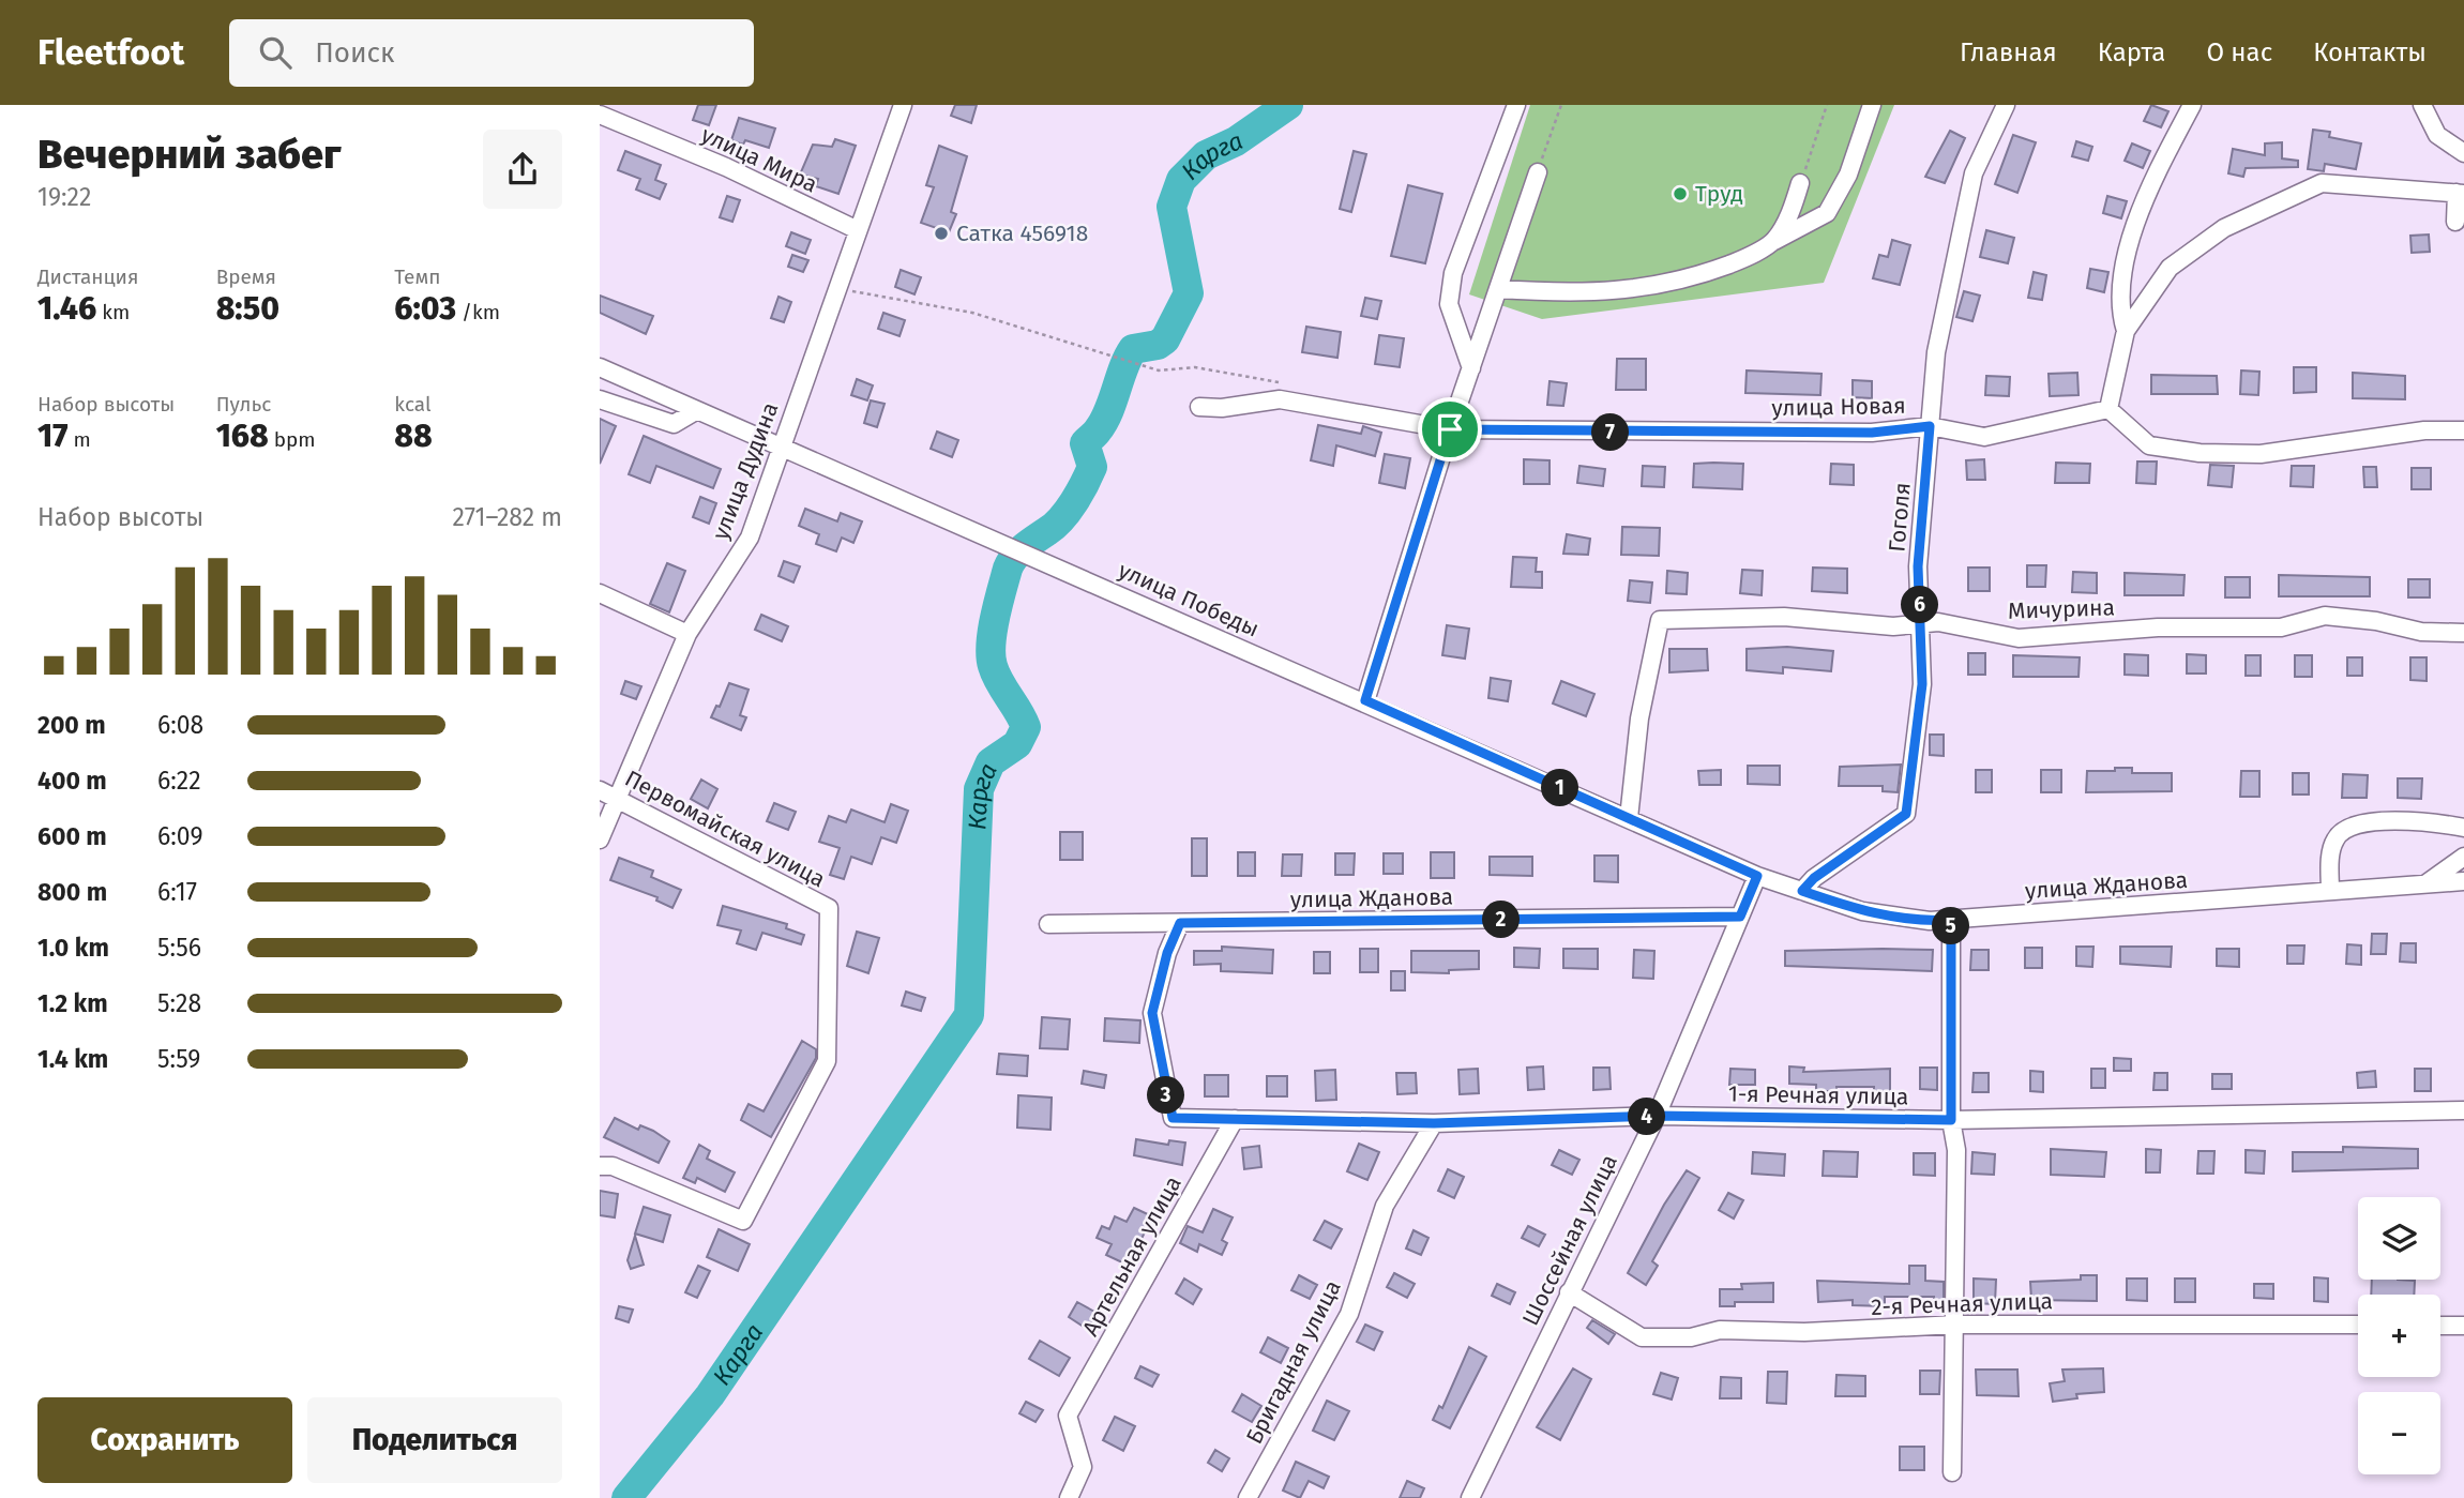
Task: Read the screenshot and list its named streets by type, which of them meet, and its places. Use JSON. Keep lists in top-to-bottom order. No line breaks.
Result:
{"streets":{"street":["улица Мира","улица Новая","улица Дудина","Гоголя","улица Победы","Мичурина","Первомайская улица","улица Жданова","1-я Речная улица","Шоссейная улица","Артельная улица","2-я Речная улица","Бригадная улица"]},"crossings":[["улица Мира","улица Дудина"],["улица Новая","Гоголя"],["улица Дудина","улица Победы"],["улица Дудина","Первомайская улица"],["Гоголя","Мичурина"],["Гоголя","улица Жданова"],["улица Победы","Мичурина"],["улица Победы","улица Жданова"],["улица Победы","Шоссейная улица"],["улица Жданова","1-я Речная улица"],["улица Жданова","Шоссейная улица"],["1-я Речная улица","Шоссейная улица"],["1-я Речная улица","Артельная улица"],["1-я Речная улица","Бригадная улица"],["Шоссейная улица","2-я Речная улица"]],"water":["Карга"],"places":["Труд","Сатка 456918"],"page":{"header":"Fleetfoot","search":"Поиск","nav":["Главная","Карта","О нас","Контакты"],"heading":["Вечерний забег","19:22"],"stats":[["Дистанция","1.46 km"],["Время","8:50"],["Темп","6:03 /km"],["Набор высоты","17 m"],["Пульс","168 bpm"],["kcal","88"]],"pins":["7","6","1","2","5","3","4"],"chart":["Набор высоты","271–282 m"],"list":[{"name":"200 m","note":"6:08"},{"name":"400 m","note":"6:22"},{"name":"600 m","note":"6:09"},{"name":"800 m","note":"6:17"},{"name":"1.0 km","note":"5:56"},{"name":"1.2 km","note":"5:28"},{"name":"1.4 km","note":"5:59"}],"map_buttons":["+","−"],"buttons":["Сохранить","Поделиться"]}}
